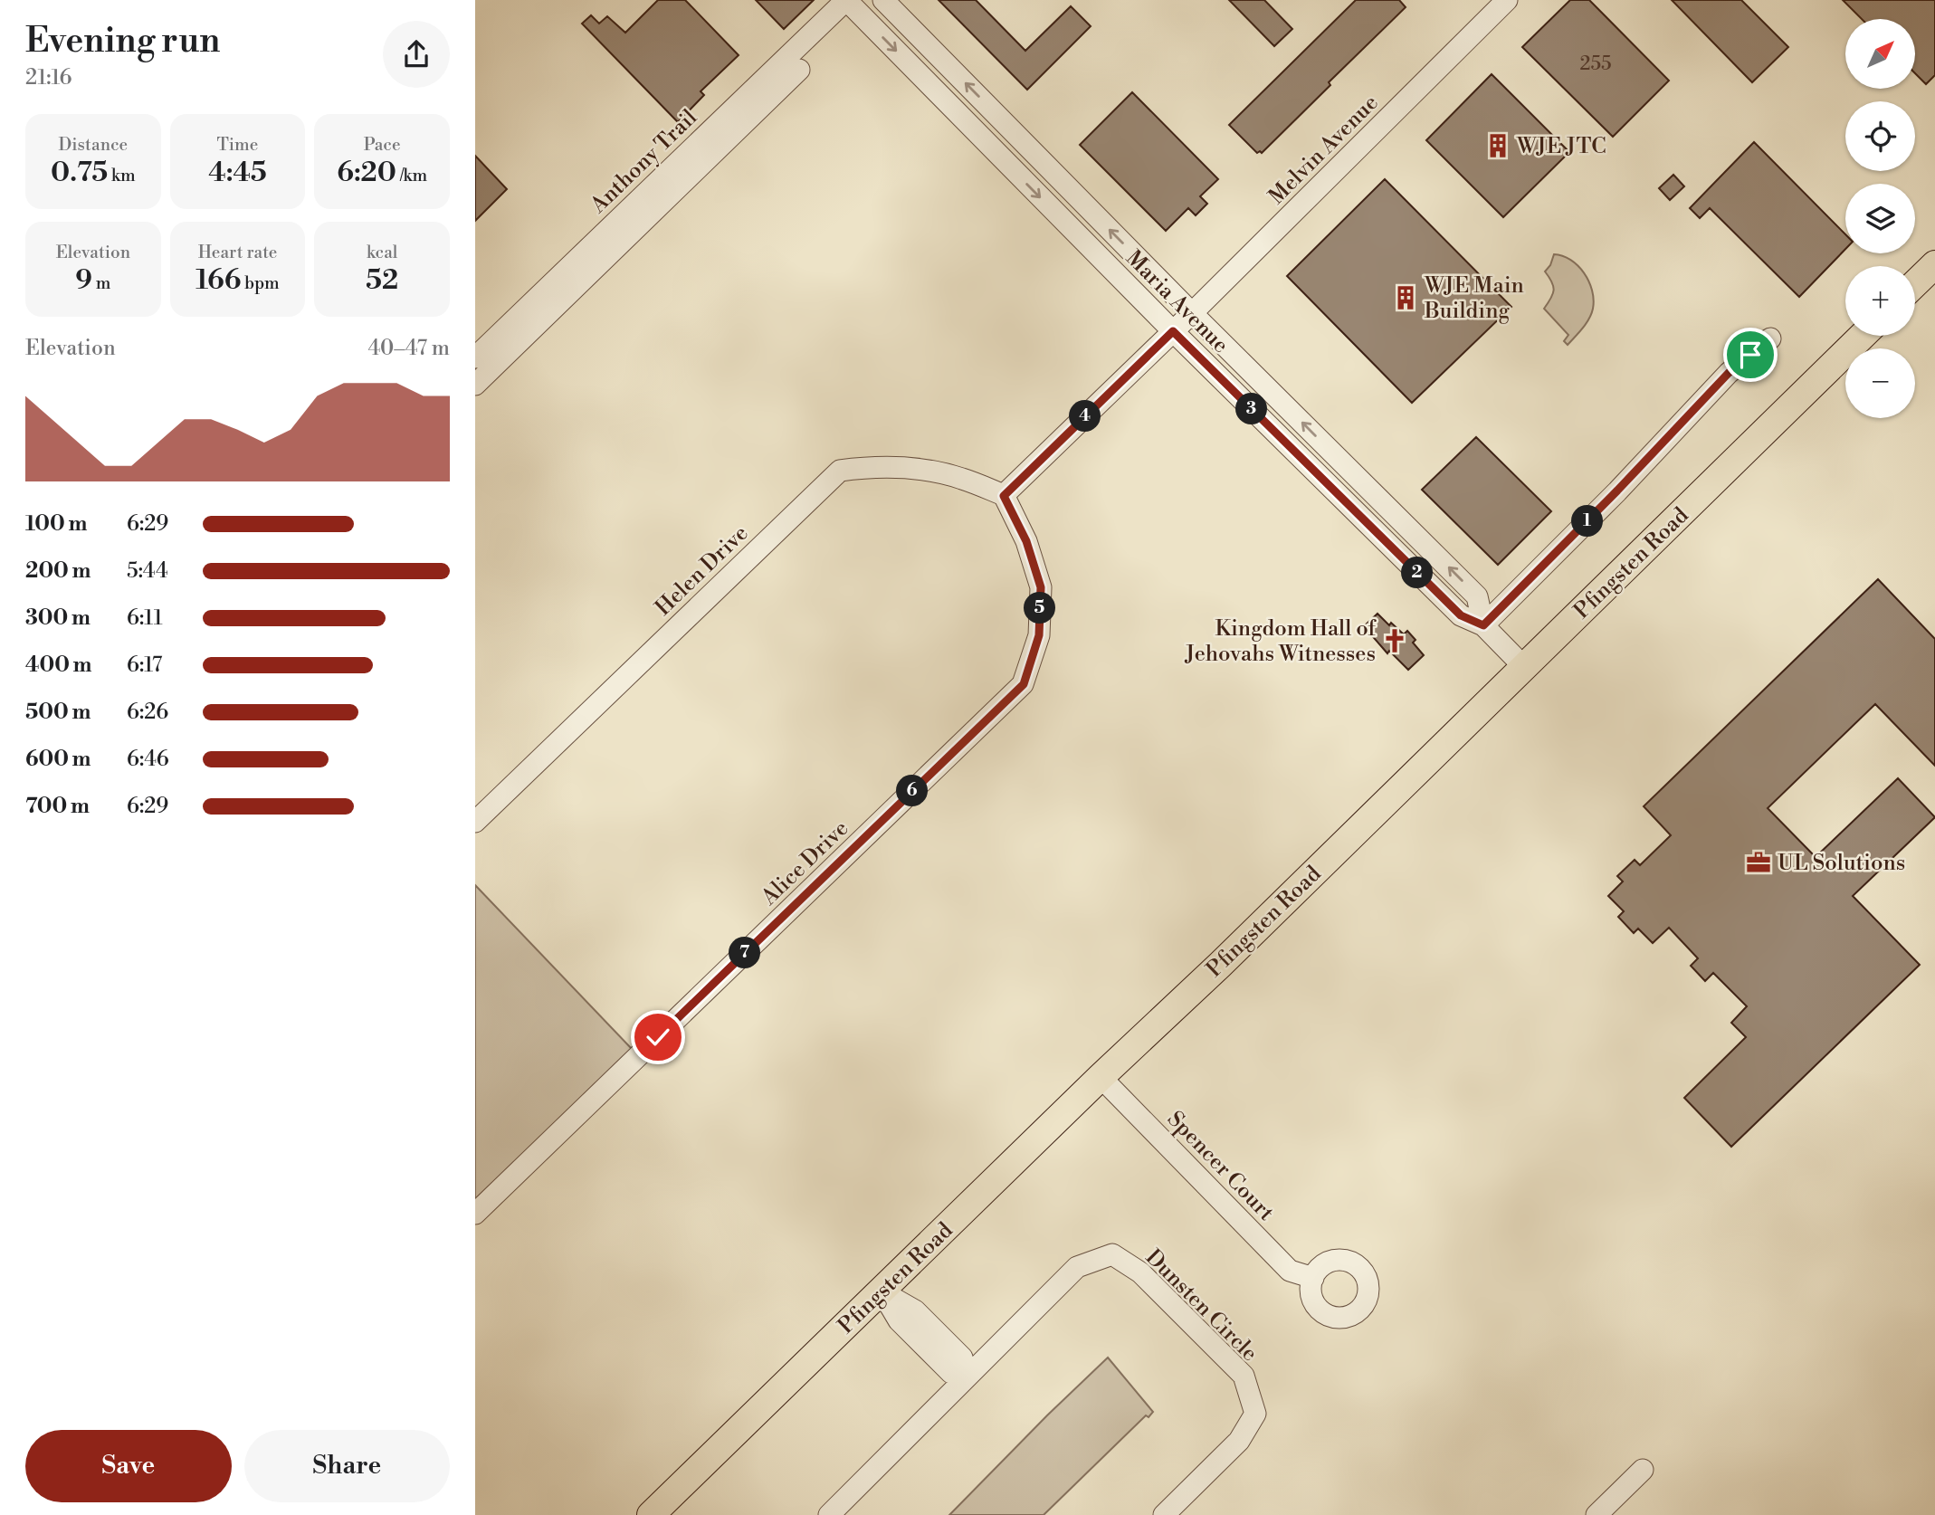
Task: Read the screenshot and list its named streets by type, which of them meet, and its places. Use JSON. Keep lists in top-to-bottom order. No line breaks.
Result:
{"streets":{"main road":["Pfingsten Road"],"street":["Melvin Avenue","Anthony Trail","Maria Avenue","Helen Drive","Alice Drive","Spencer Court","Dunsten Circle"]},"crossings":[["Melvin Avenue","Maria Avenue"],["Melvin Avenue","Helen Drive"],["Melvin Avenue","Alice Drive"],["Anthony Trail","Maria Avenue"],["Maria Avenue","Pfingsten Road"],["Pfingsten Road","Spencer Court"],["Helen Drive","Alice Drive"]],"places":{"building":["WJE JTC","WJE Main Building"],"church":["Kingdom Hall of Jehovahs Witnesses"],"office":["UL Solutions"]},"house_numbers":["255"],"north":"top right","page":{"heading":["Evening run","21:16"],"map_buttons":["+","−"],"stats":[["Distance","0.75 km"],["Time","4:45"],["Pace","6:20 /km"],["Elevation","9 m"],["Heart rate","166 bpm"],["kcal","52"]],"chart":["Elevation","40–47 m"],"pins":["3","4","1","2","5","6","7"],"list":[{"name":"100 m","note":"6:29"},{"name":"200 m","note":"5:44"},{"name":"300 m","note":"6:11"},{"name":"400 m","note":"6:17"},{"name":"500 m","note":"6:26"},{"name":"600 m","note":"6:46"},{"name":"700 m","note":"6:29"}],"buttons":["Save","Share"]}}
